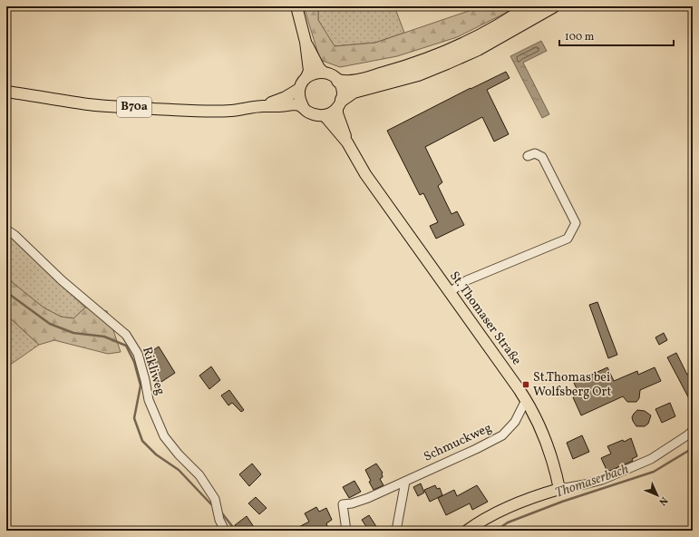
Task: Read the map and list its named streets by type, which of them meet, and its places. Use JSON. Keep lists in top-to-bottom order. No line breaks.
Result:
{"streets":{"main road":["B70a","St. Thomaser Straße"],"street":["Rikliweg","Schmuckweg"]},"crossings":[["St. Thomaser Straße","Schmuckweg"]],"water":["Thomaserbach"],"places":{"transit":["St.Thomas bei Wolfsberg Ort"]},"scale_bar":"100 m","north":"bottom right"}
